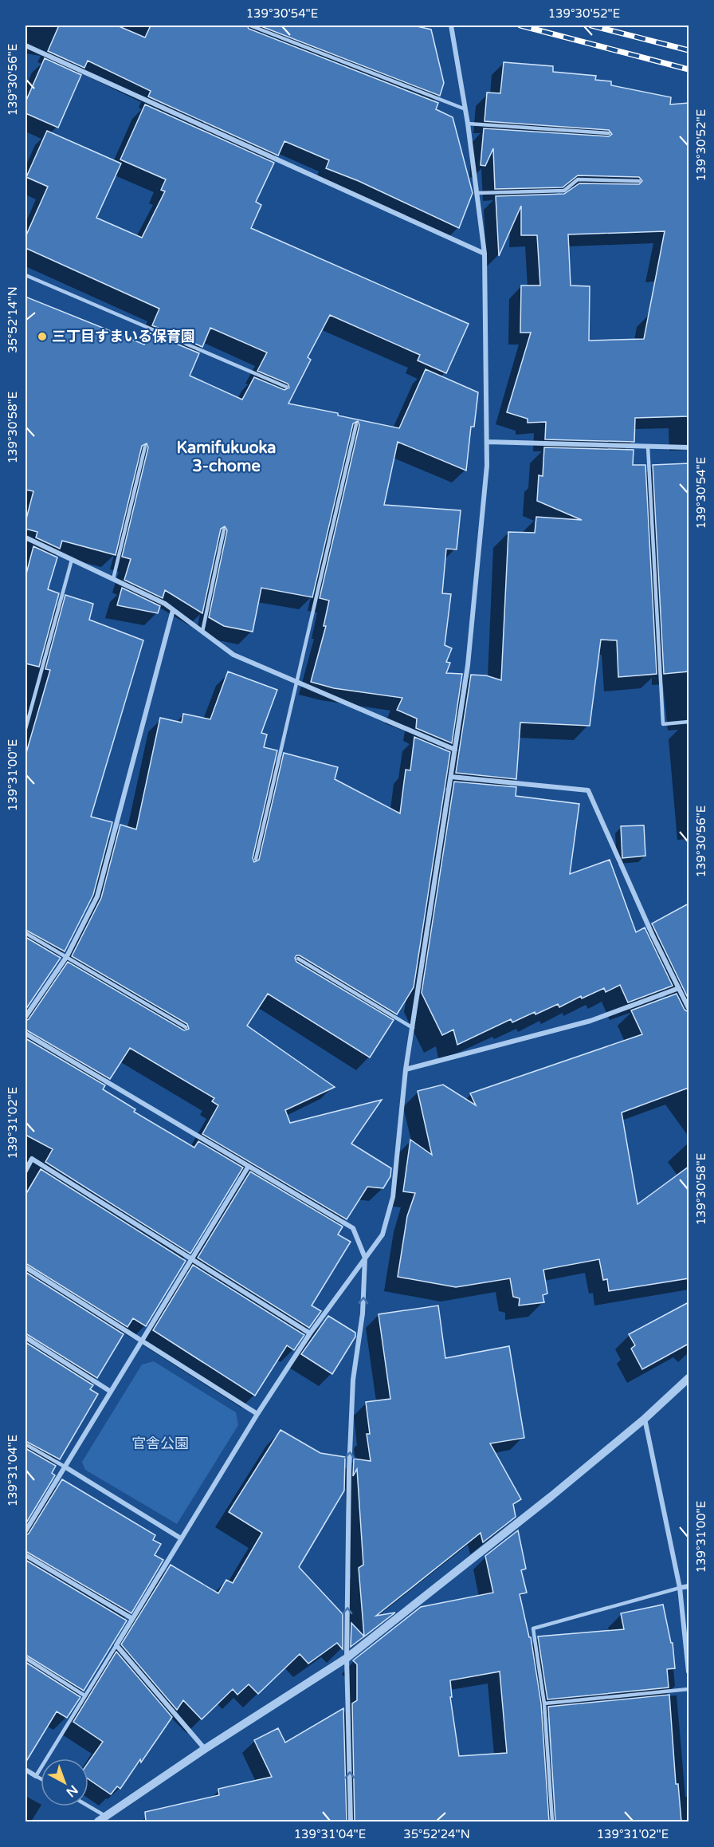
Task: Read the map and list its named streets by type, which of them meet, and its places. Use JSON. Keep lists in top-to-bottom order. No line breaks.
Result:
{"districts":["Kamifukuoka 3-chome"],"parks":["官舎公園"],"places":["三丁目すまいる保育園"],"north":"bottom right","coordinates":["139°30'54\"E","139°30'52\"E","139°30'56\"E","35°52'14\"N","139°30'58\"E","139°31'00\"E","139°31'02\"E","139°31'04\"E","35°52'24\"N"]}
